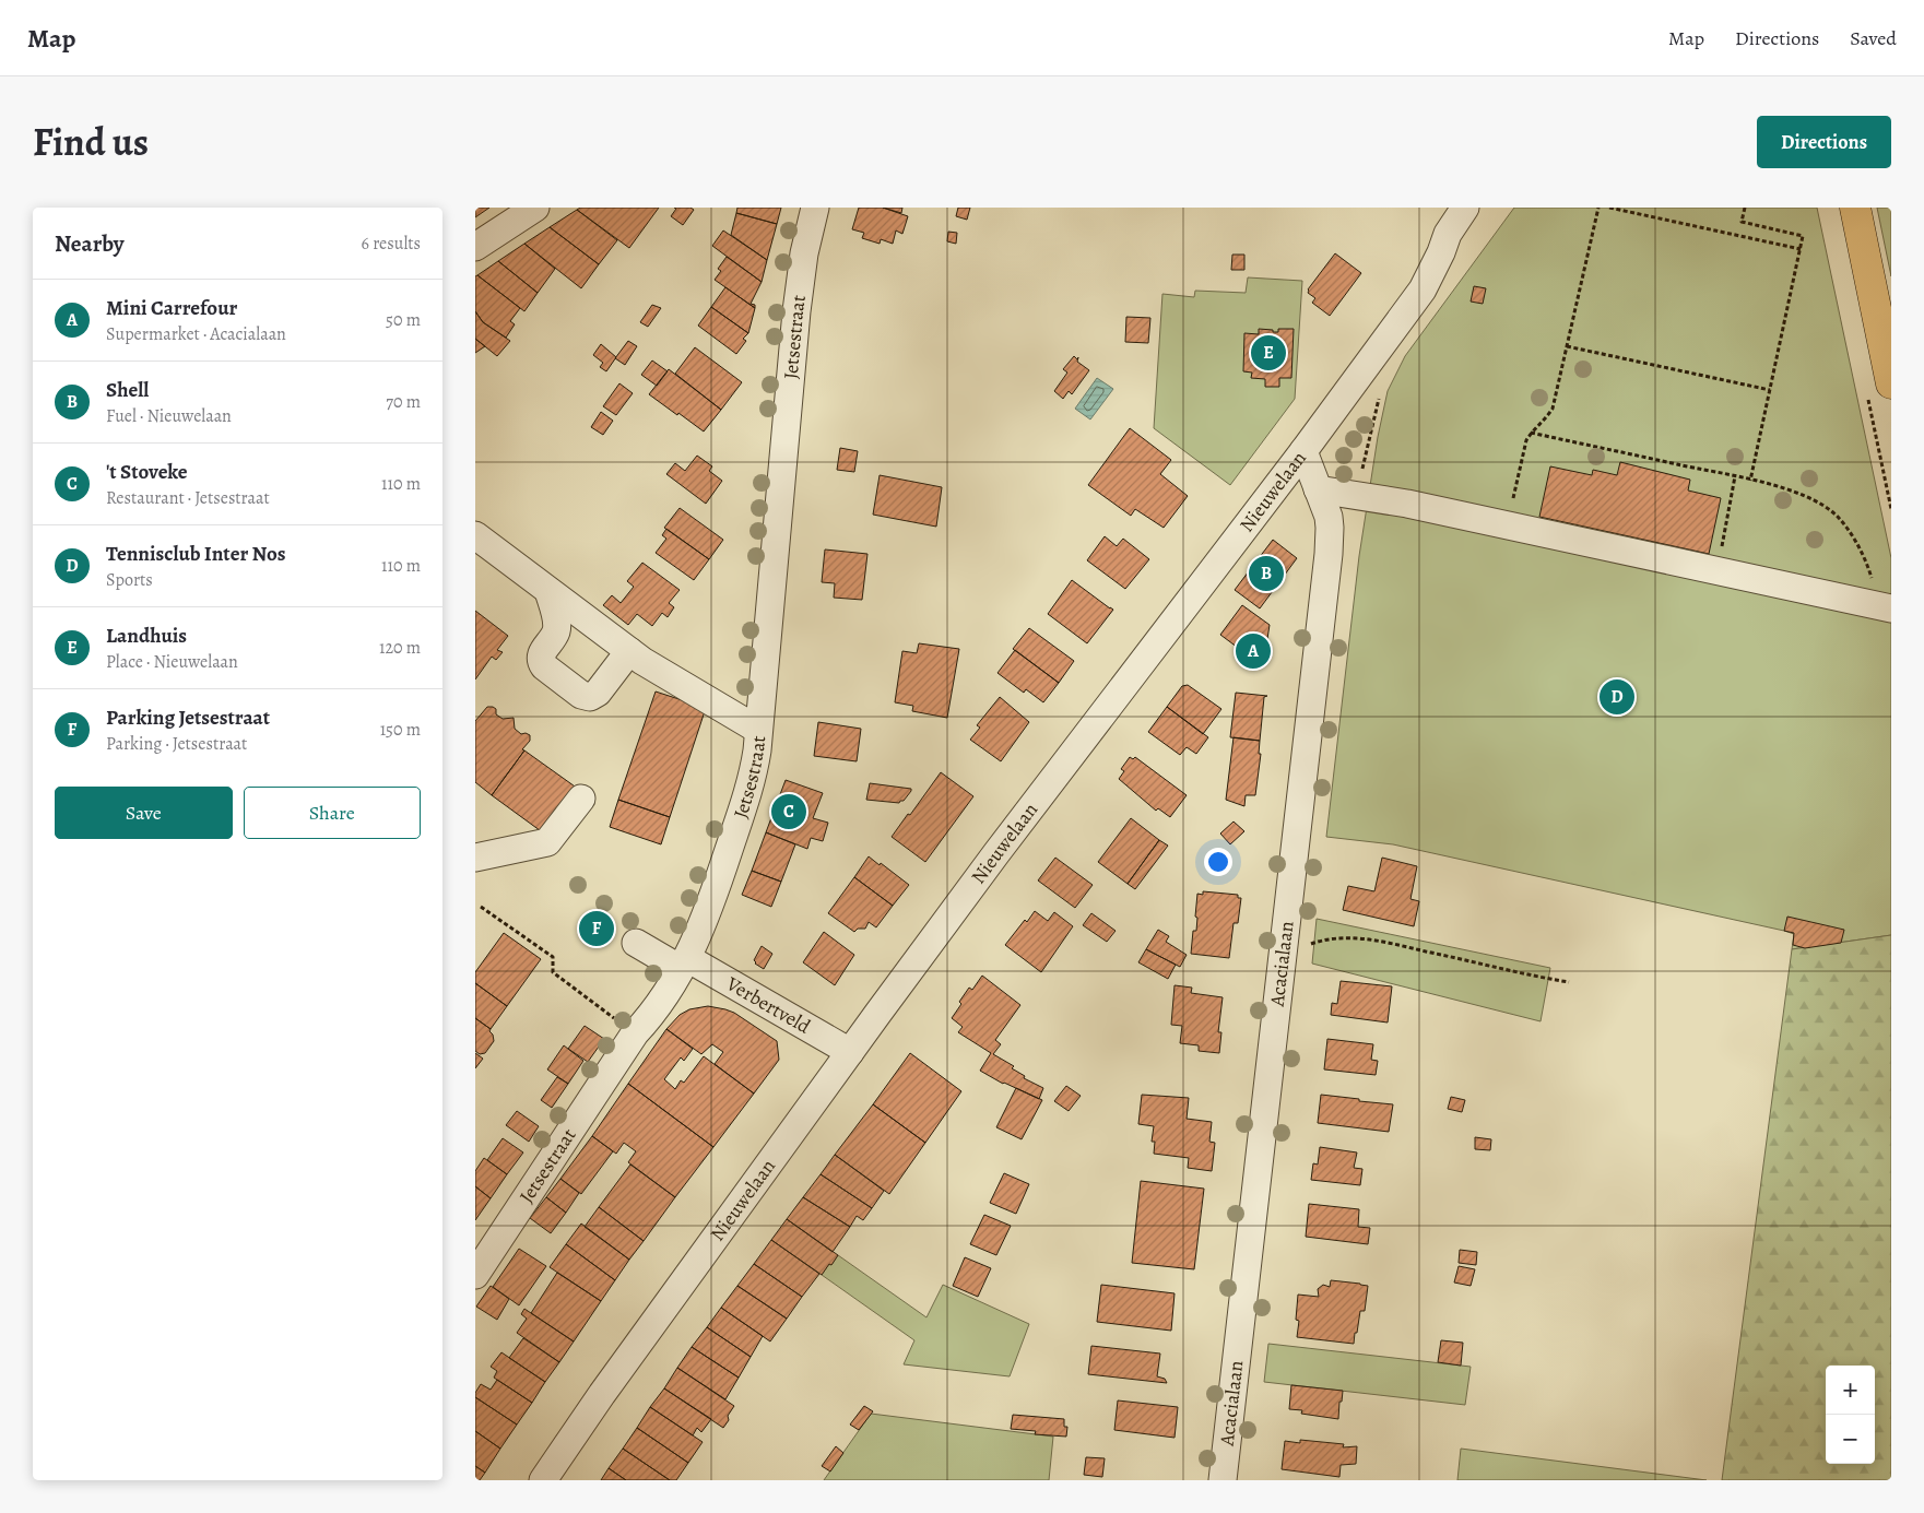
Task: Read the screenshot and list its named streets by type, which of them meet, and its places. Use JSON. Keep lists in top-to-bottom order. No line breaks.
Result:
{"streets":{"street":["Jetsestraat","Nieuwelaan","Acacialaan","Verbertveld"]},"crossings":[["Jetsestraat","Verbertveld"],["Nieuwelaan","Acacialaan"],["Nieuwelaan","Verbertveld"]],"page":{"header":"Map","nav":["Map","Directions","Saved"],"title":"Find us","buttons":["Directions",["Save","Share"]],"heading":["Nearby","6 results"],"list":[{"mark":"A","name":"Mini Carrefour","note":"Supermarket · Acacialaan","value":"50 m"},{"mark":"B","name":"Shell","note":"Fuel · Nieuwelaan","value":"70 m"},{"mark":"C","name":"'t Stoveke","note":"Restaurant · Jetsestraat","value":"110 m"},{"mark":"D","name":"Tennisclub Inter Nos","note":"Sports","value":"110 m"},{"mark":"E","name":"Landhuis","note":"Place · Nieuwelaan","value":"120 m"},{"mark":"F","name":"Parking Jetsestraat","note":"Parking · Jetsestraat","value":"150 m"}],"pins":["E","B","A","D","C","F"],"map_buttons":["+","−"]}}
